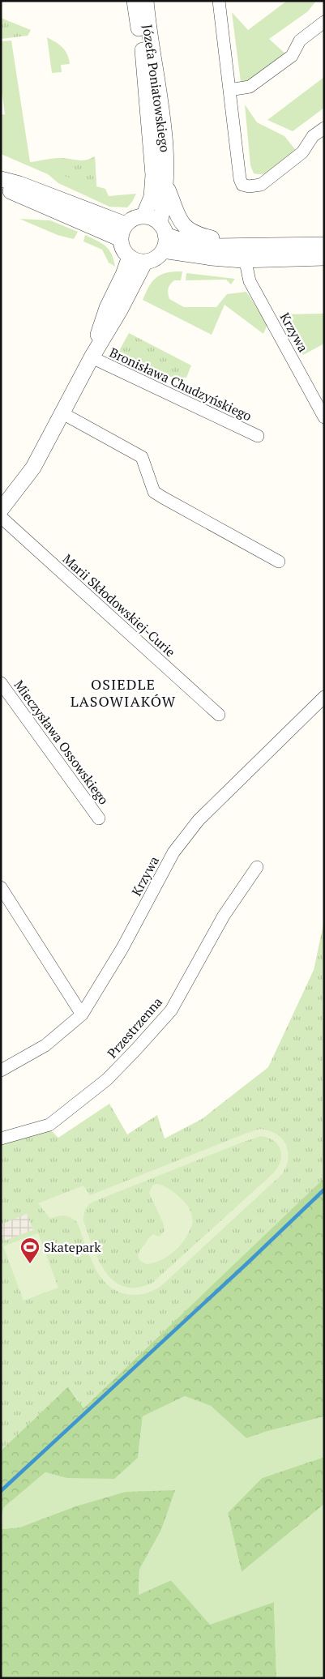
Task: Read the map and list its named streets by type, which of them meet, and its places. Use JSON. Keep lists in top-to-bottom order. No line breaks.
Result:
{"streets":{"street":["Józefa Poniatowskiego","Krzywa","Bronisława Chudzyńskiego","Marii Skłodowskiej-Curie","Mieczysława Ossowskiego","Przestrzenna"]},"districts":["OSIEDLE LASOWIAKÓW"],"places":{"sports":["Skatepark"]}}
